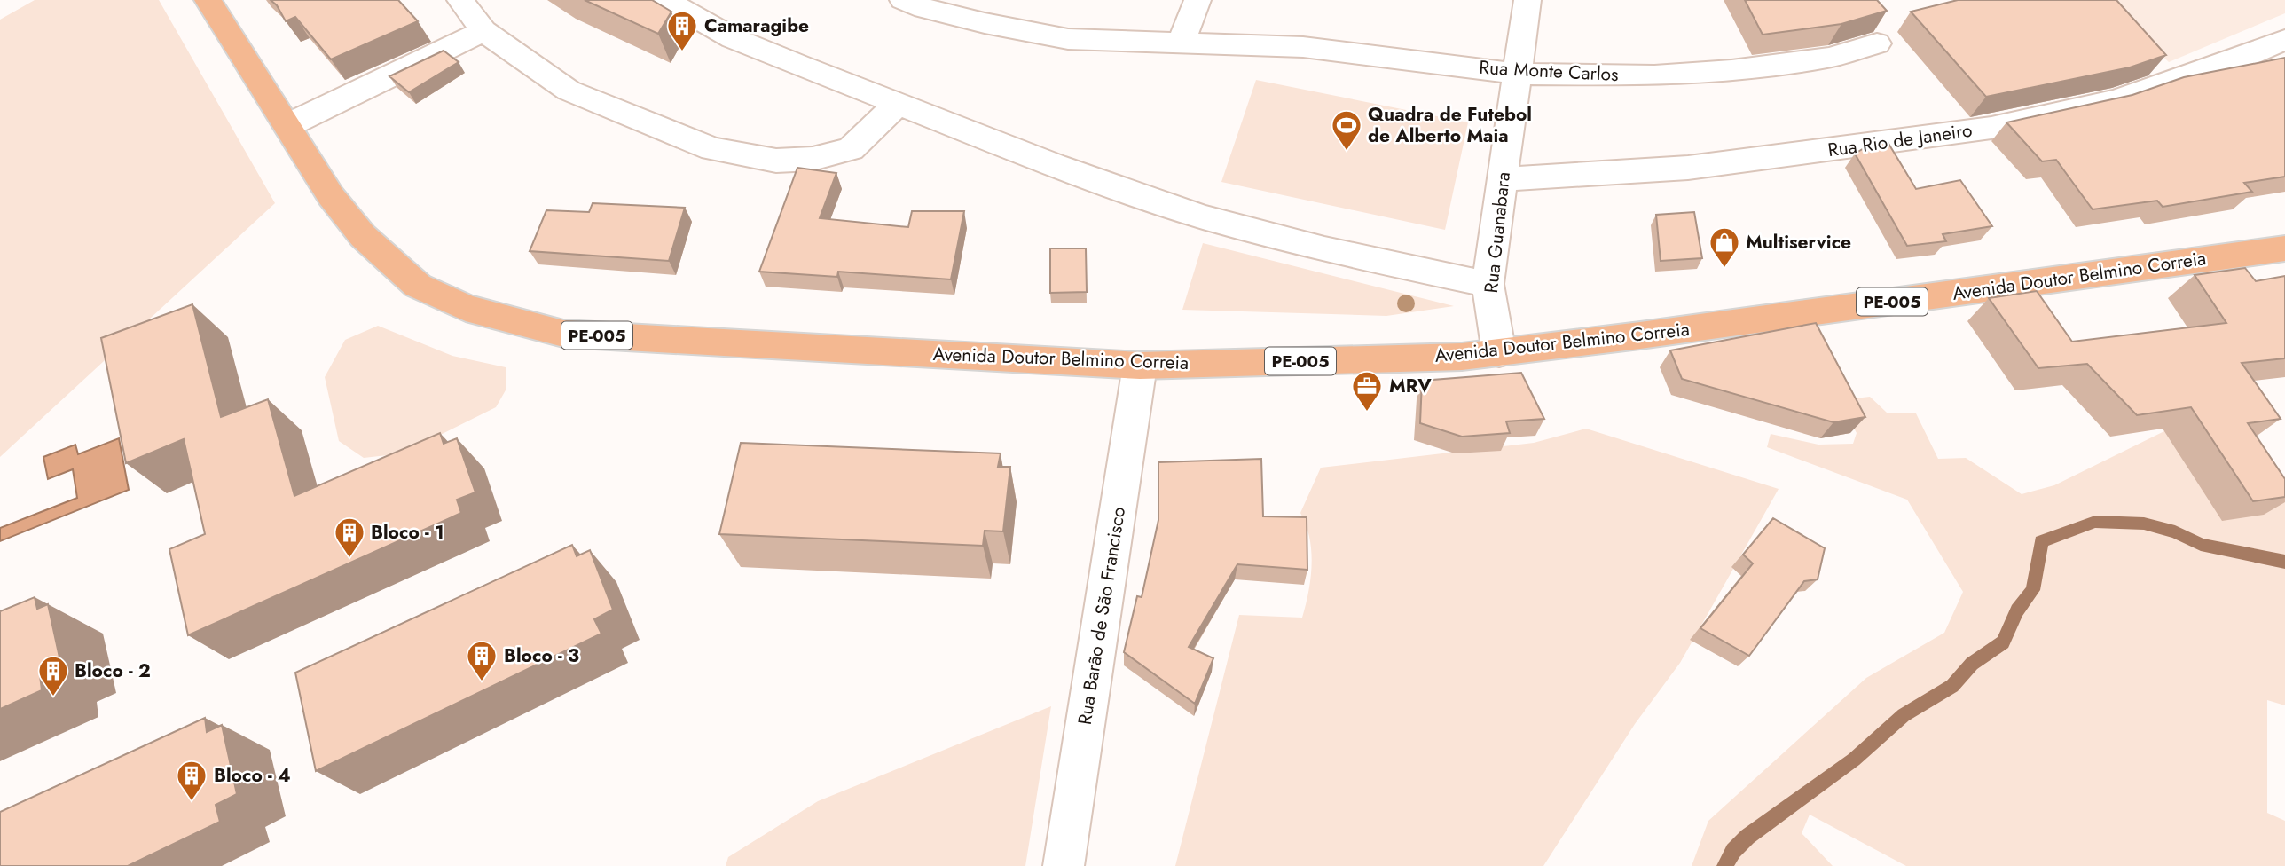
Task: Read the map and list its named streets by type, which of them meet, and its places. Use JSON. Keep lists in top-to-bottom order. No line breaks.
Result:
{"streets":{"main road":["Avenida Doutor Belmino Correia","PE-005"],"street":["Rua Monte Carlos","Rua Rio de Janeiro","Rua Guanabara","Rua Barão de São Francisco"]},"crossings":[["Rua Monte Carlos","Rua Guanabara"],["Rua Rio de Janeiro","Rua Guanabara"],["Rua Guanabara","Avenida Doutor Belmino Correia"],["Avenida Doutor Belmino Correia","Rua Barão de São Francisco"]],"places":{"building":["Camaragibe","Bloco - 1","Bloco - 3","Bloco - 2","Bloco - 4"],"sports":["Quadra de Futebol de Alberto Maia"],"shop":["Multiservice"],"office":["MRV"]}}
